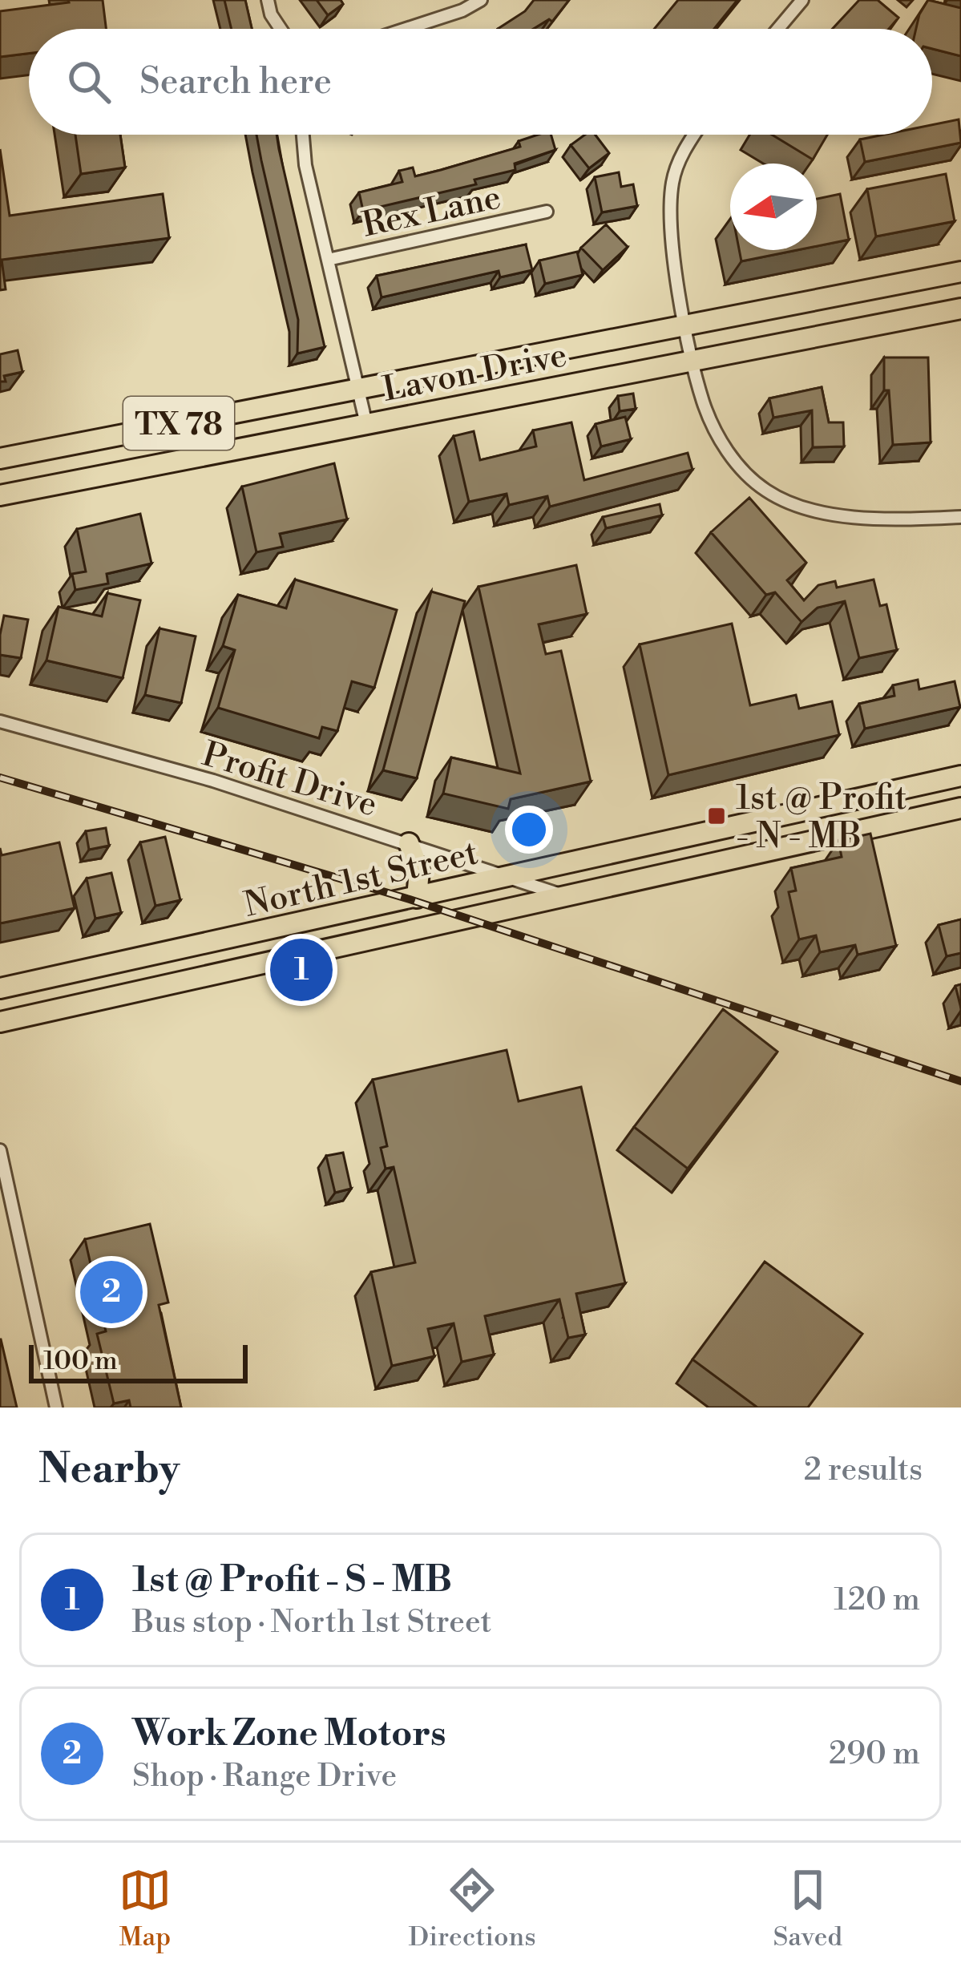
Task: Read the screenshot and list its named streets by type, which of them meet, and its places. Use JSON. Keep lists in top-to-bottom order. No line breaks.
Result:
{"streets":{"main road":["Lavon Drive","TX 78","North 1st Street"],"street":["Rex Lane","Profit Drive"]},"crossings":[["Profit Drive","North 1st Street"]],"places":{"transit":["1st @ Profit - N - MB"]},"scale_bar":"100 m","north":"left","page":{"search":"Search here","pins":["1","2"],"scale":"100 m","heading":["Nearby","2 results"],"list":[{"mark":"1","name":"1st @ Profit - S - MB","note":"Bus stop · North 1st Street","value":"120 m"},{"mark":"2","name":"Work Zone Motors","note":"Shop · Range Drive","value":"290 m"}],"nav":["Map","Directions","Saved"]}}
